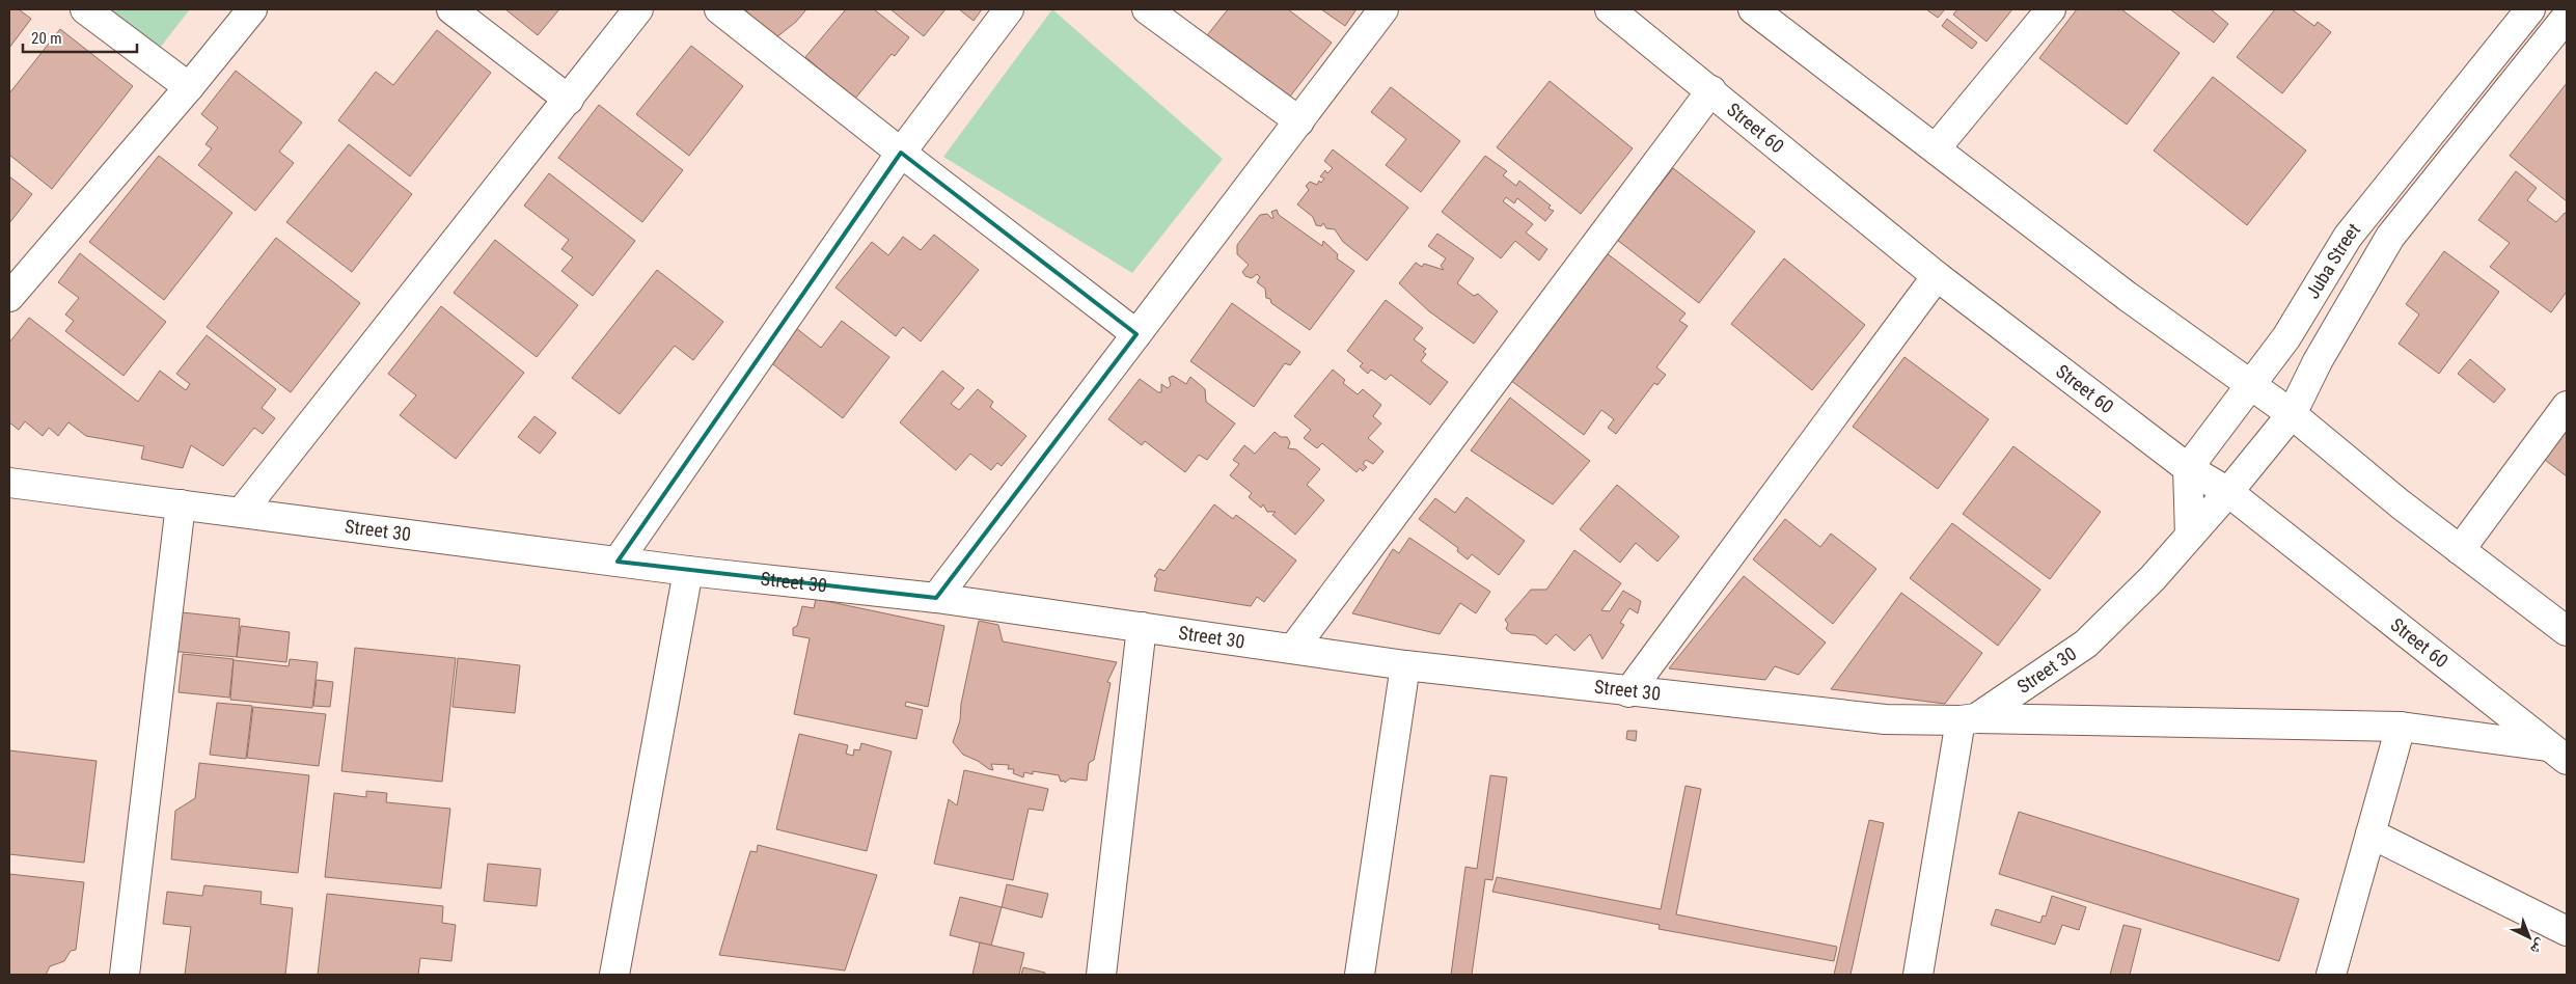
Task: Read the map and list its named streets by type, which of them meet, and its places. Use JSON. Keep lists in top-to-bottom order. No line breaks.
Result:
{"streets":{"street":["Street 60","Juba Street","Street 30"]},"crossings":[["Street 60","Juba Street"],["Street 60","Street 30"],["Juba Street","Street 30"]],"scale_bar":"20 m","north":"bottom right"}
